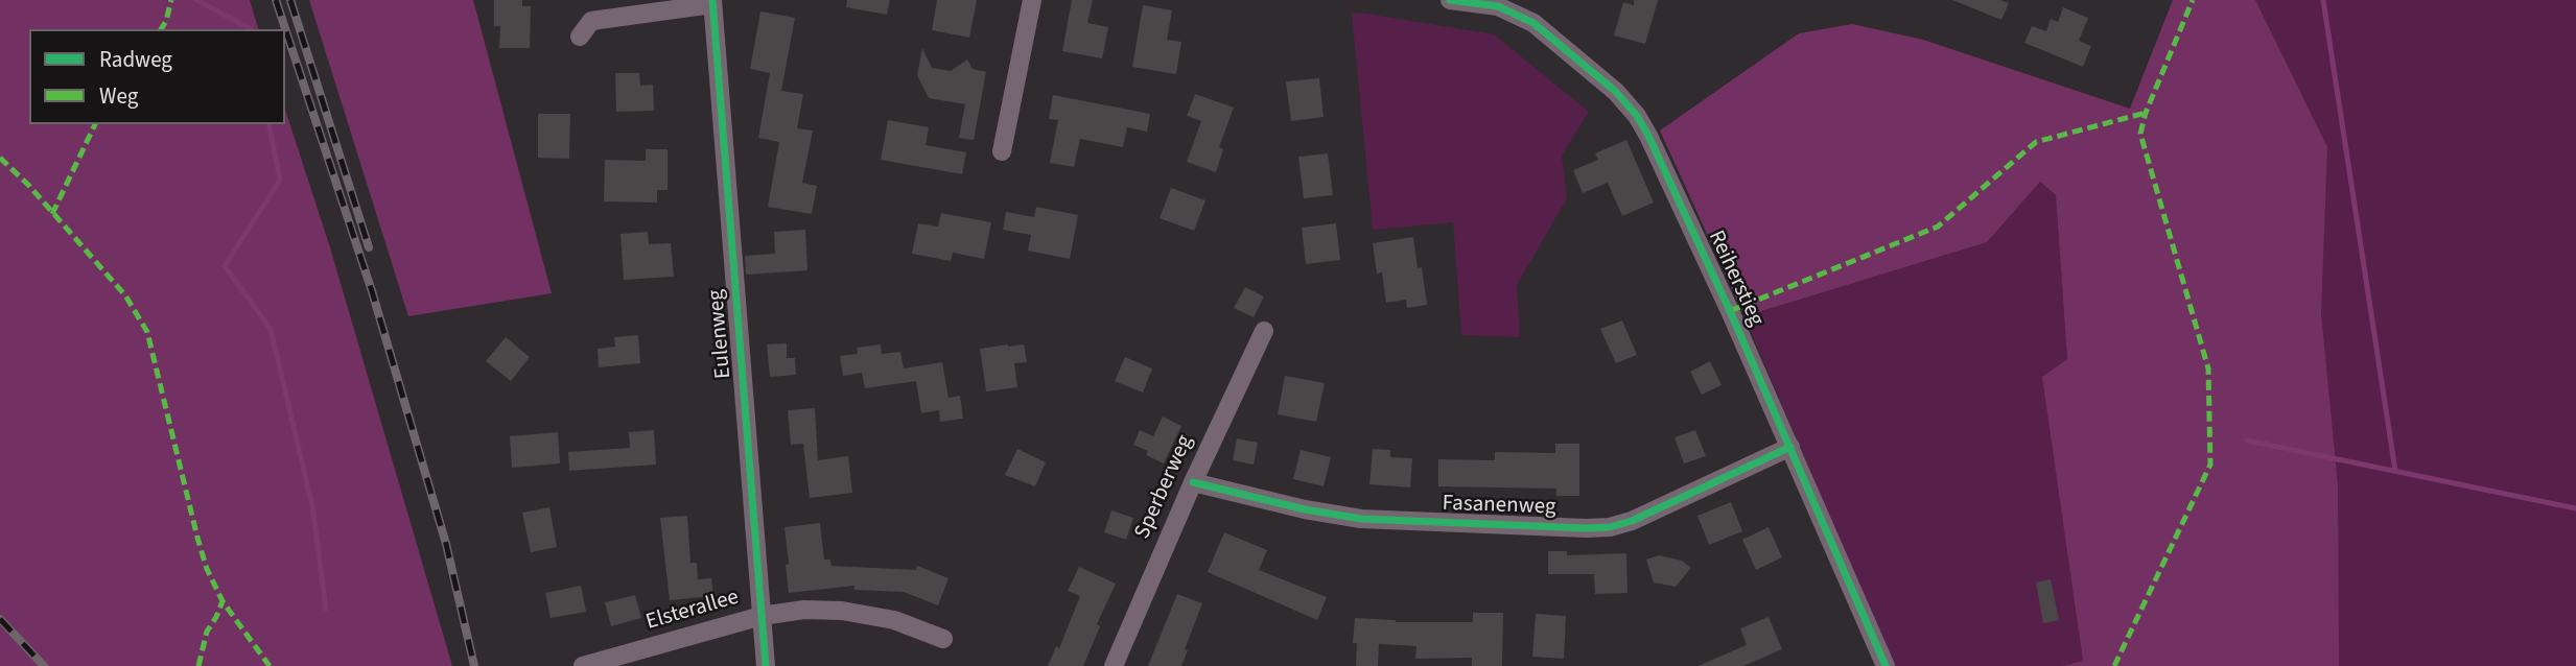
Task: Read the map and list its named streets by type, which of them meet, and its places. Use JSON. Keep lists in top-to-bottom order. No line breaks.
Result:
{"streets":{"street":["Reiherstieg","Eulenweg","Sperberweg","Fasanenweg","Elsterallee"]},"crossings":[["Reiherstieg","Fasanenweg"],["Eulenweg","Elsterallee"],["Sperberweg","Fasanenweg"]],"legend":["Radweg","Weg"]}
